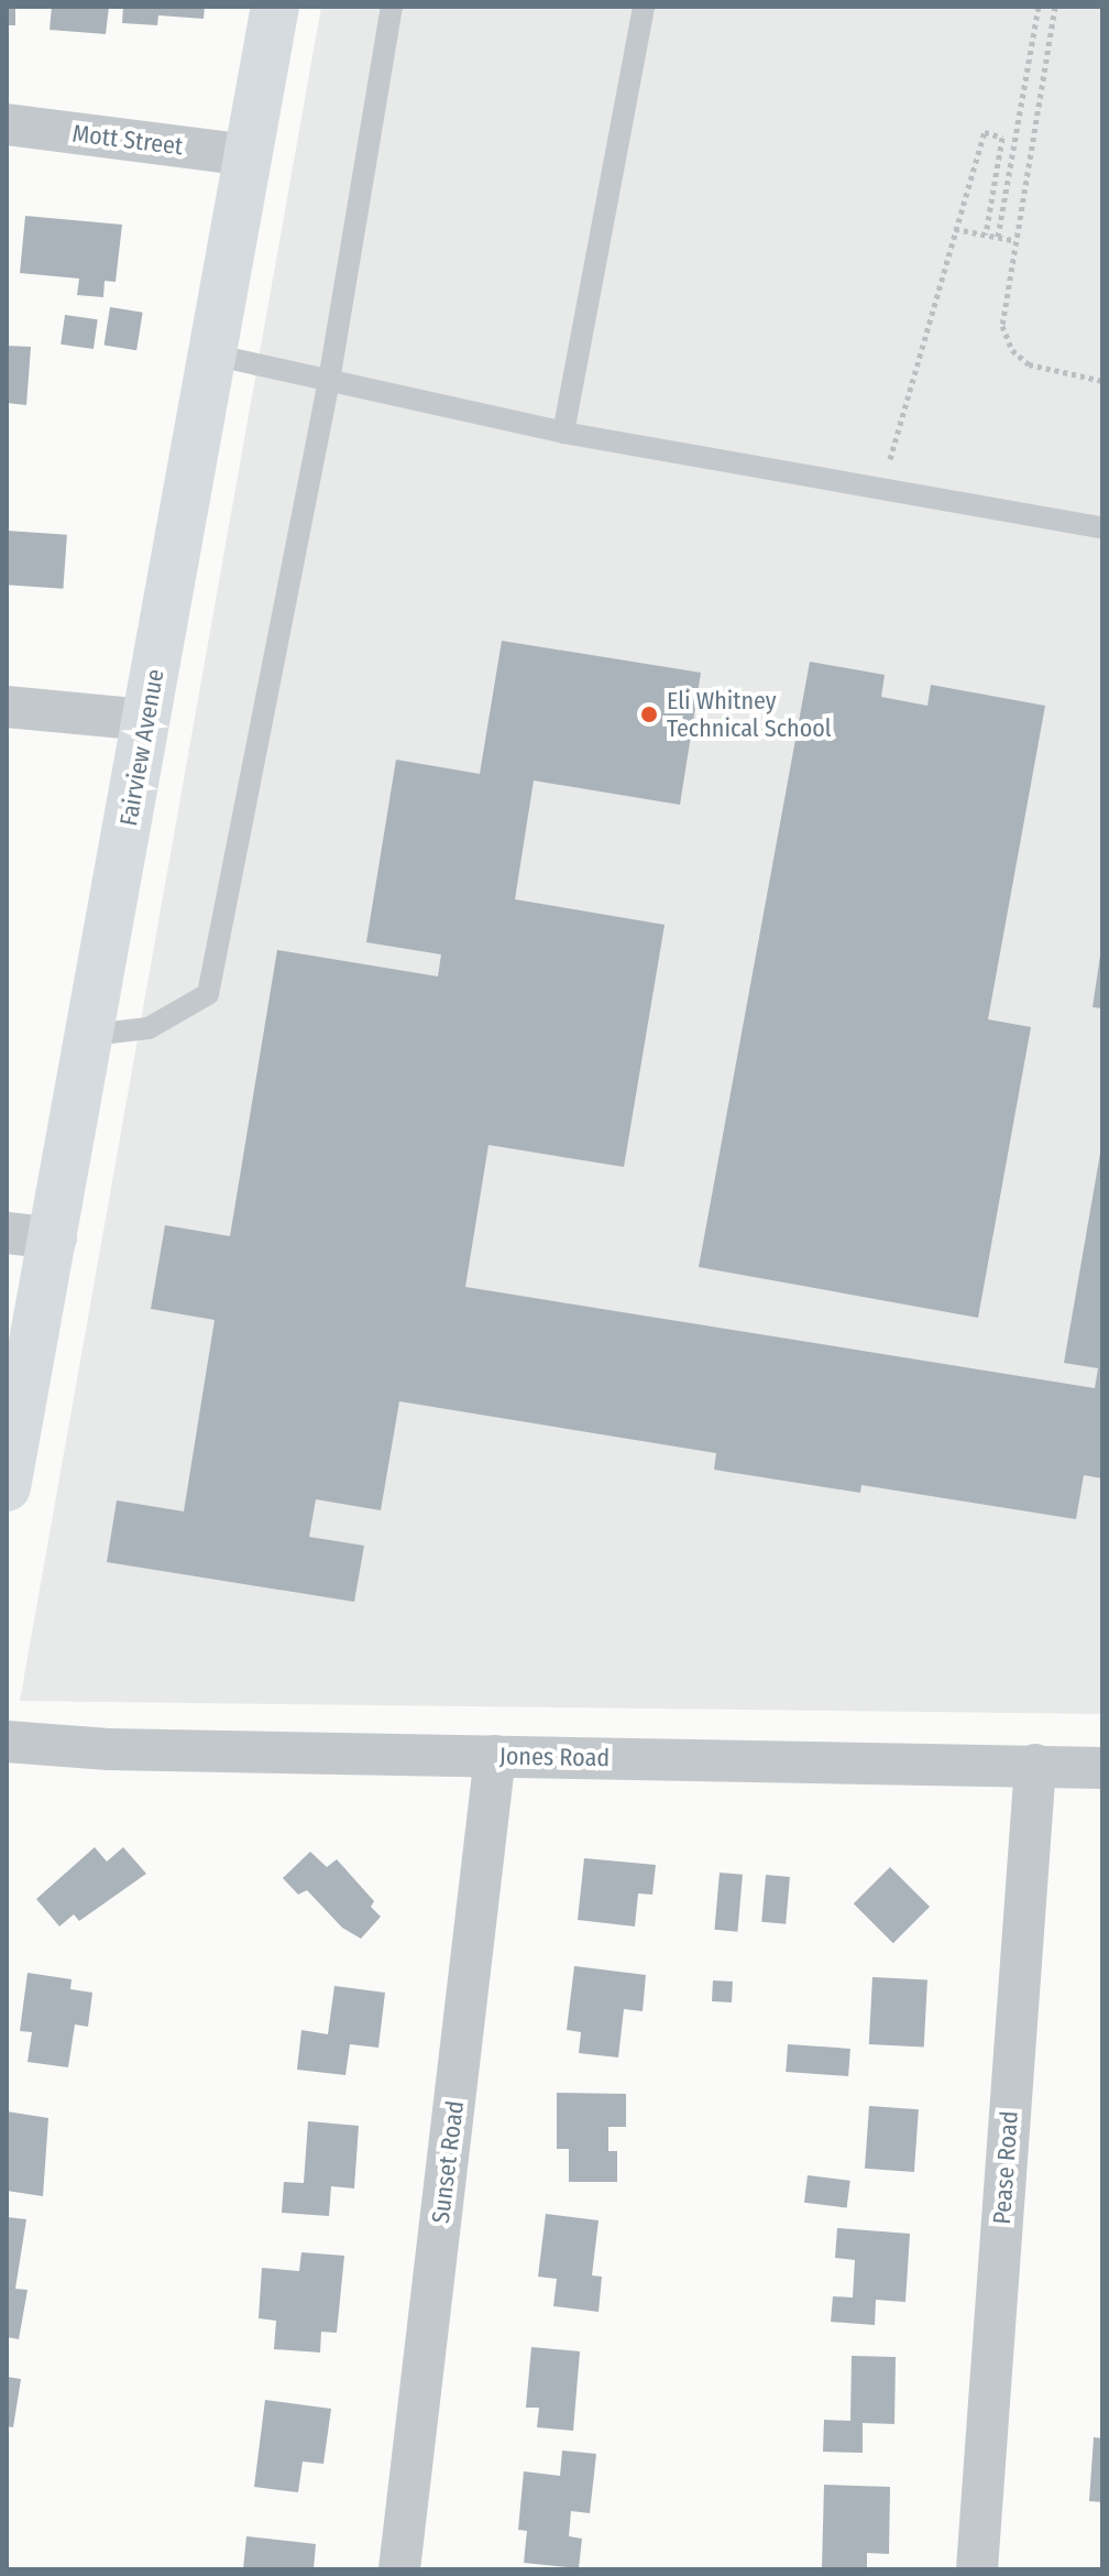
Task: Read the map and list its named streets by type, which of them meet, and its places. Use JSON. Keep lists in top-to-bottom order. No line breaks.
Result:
{"streets":{"street":["Mott Street","Fairview Avenue","Jones Road","Sunset Road","Pease Road"]},"crossings":[["Mott Street","Fairview Avenue"],["Jones Road","Sunset Road"],["Jones Road","Pease Road"]],"places":["Eli Whitney Technical School"]}
